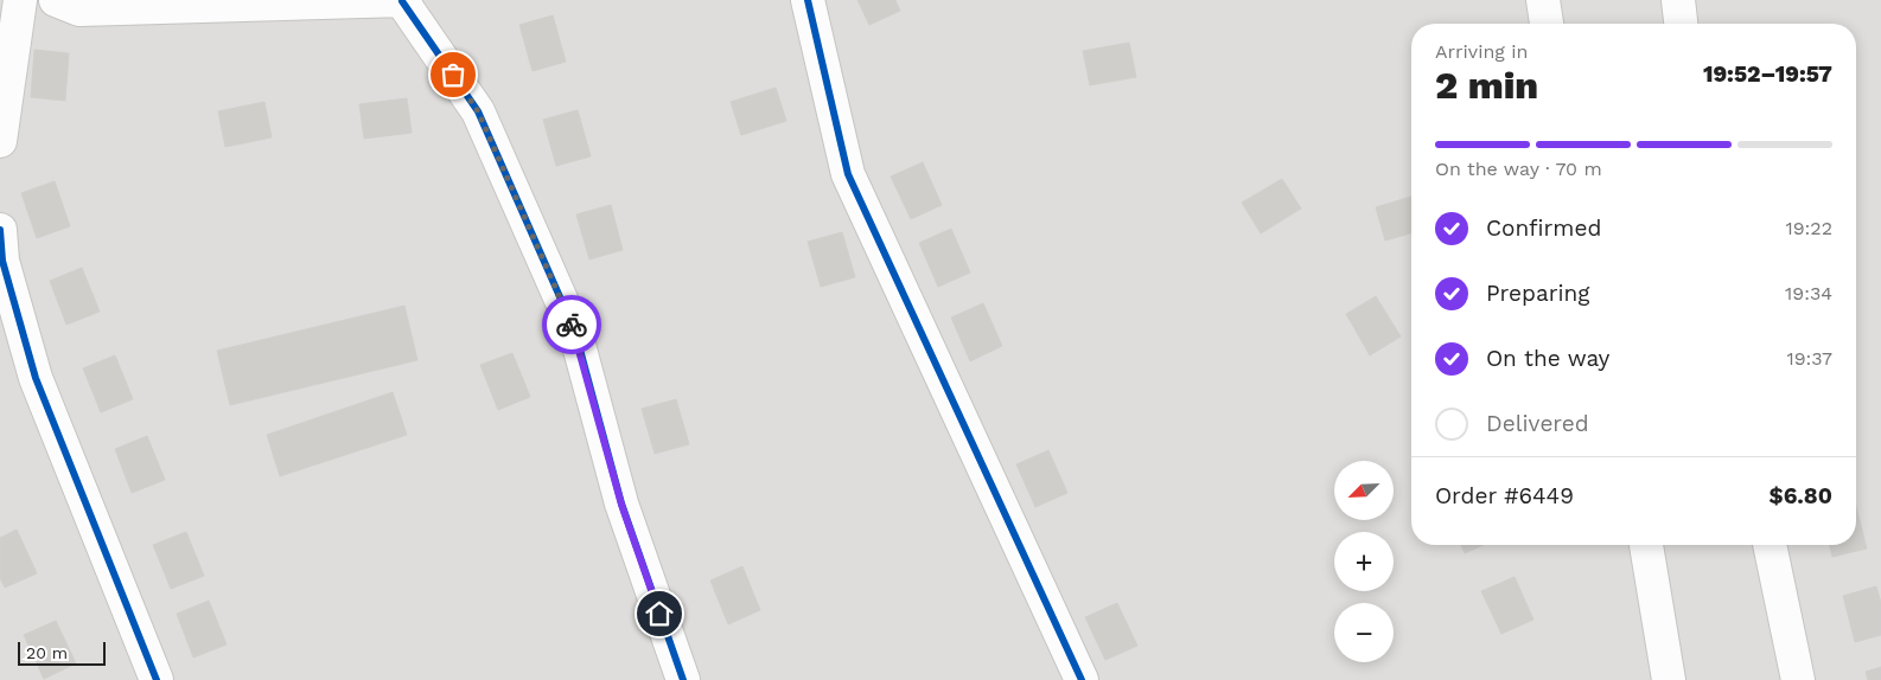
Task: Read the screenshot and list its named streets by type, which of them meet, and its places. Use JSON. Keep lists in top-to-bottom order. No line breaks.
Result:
{"scale_bar":"20 m","north":"bottom left","page":{"heading":["2 min","Arriving in","19:52–19:57"],"panel":["Order #6449","$6.80"],"bar":"On the way · 70 m","list":[["Confirmed","19:22"],["Preparing","19:34"],["On the way","19:37"],"Delivered"],"map_buttons":["+","−"],"scale":"20 m"}}
